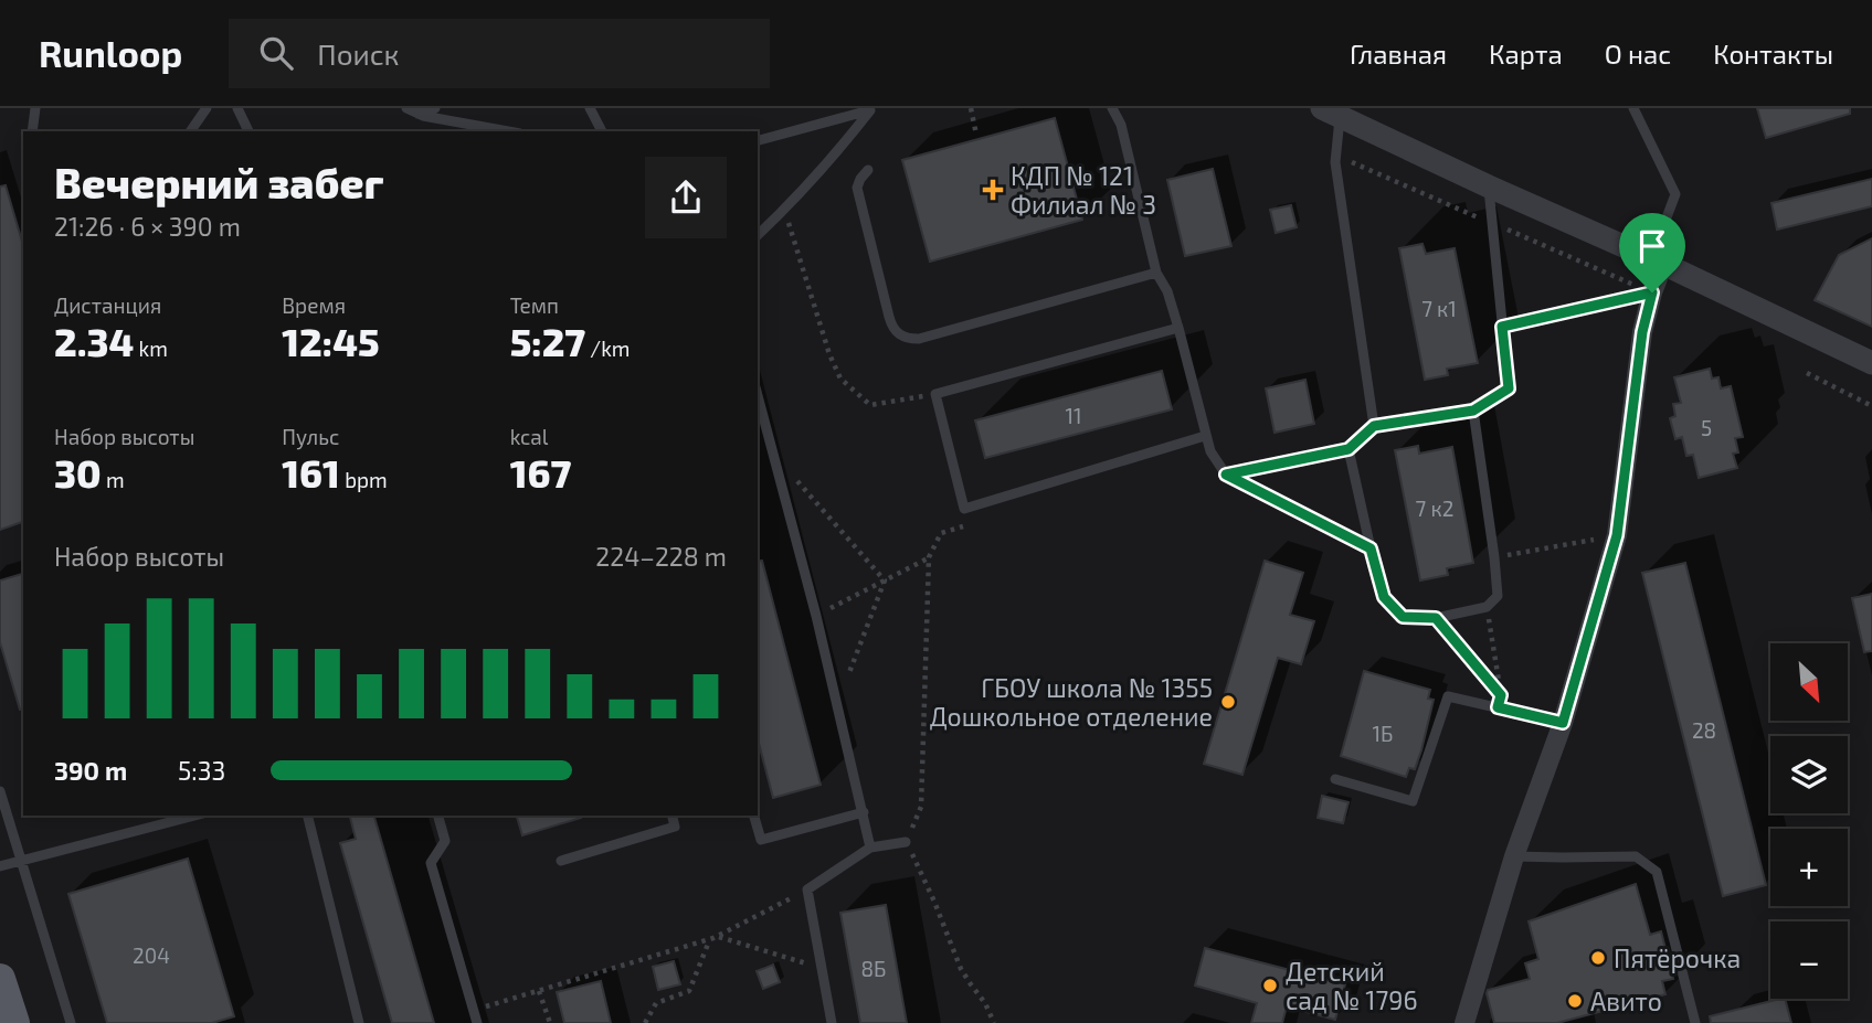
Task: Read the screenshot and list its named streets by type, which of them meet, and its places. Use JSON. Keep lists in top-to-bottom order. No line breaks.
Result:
{"places":{"health":["КДП № 121 Филиал № 3"],"other":["ГБОУ школа № 1355 Дошкольное отделение","Пятёрочка","Детский сад № 1796","Авито"]},"house_numbers":["7 к1","11","5","7 к2","28","1Б","204","8Б"],"north":"bottom right","page":{"header":"Runloop","search":"Поиск","nav":["Главная","Карта","О нас","Контакты"],"heading":["Вечерний забег","21:26 · 6 × 390 m"],"stats":[["Дистанция","2.34 km"],["Время","12:45"],["Темп","5:27 /km"],["Набор высоты","30 m"],["Пульс","161 bpm"],["kcal","167"]],"chart":["Набор высоты","224–228 m"],"map_buttons":["+","−"],"list":[{"name":"390 m","note":"5:33"}]}}
